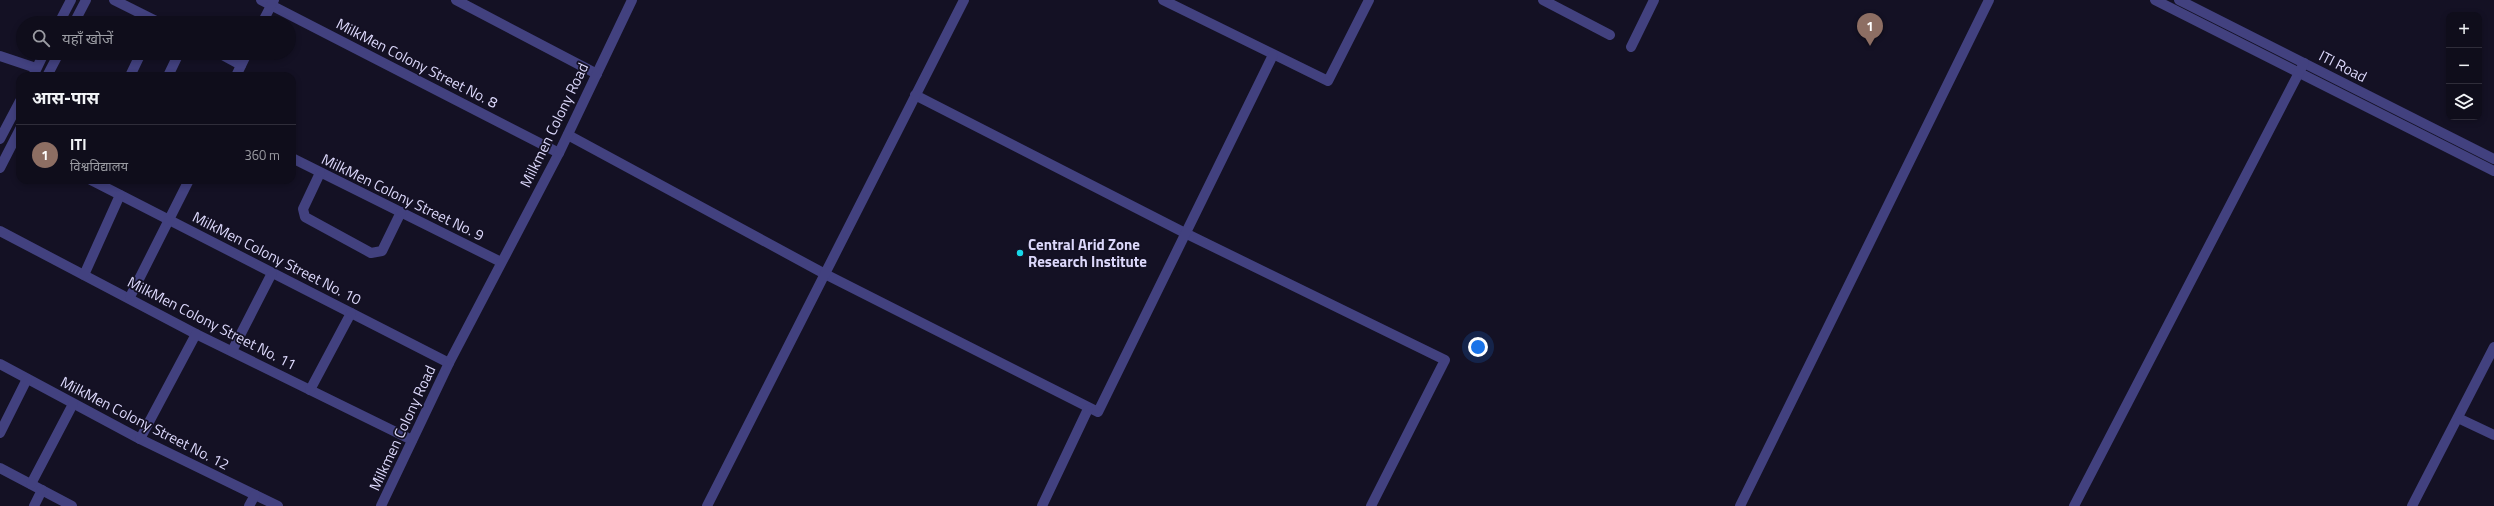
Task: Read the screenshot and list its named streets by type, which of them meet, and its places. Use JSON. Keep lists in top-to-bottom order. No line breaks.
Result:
{"streets":{"street":["MilkMen Colony Street No. 8","ITI Road","Milkmen Colony Road","MilkMen Colony Street No. 9","MilkMen Colony Street No. 10","MilkMen Colony Street No. 11","MilkMen Colony Street No. 12"]},"crossings":[["MilkMen Colony Street No. 8","Milkmen Colony Road"],["Milkmen Colony Road","MilkMen Colony Street No. 9"],["Milkmen Colony Road","MilkMen Colony Street No. 10"],["Milkmen Colony Road","MilkMen Colony Street No. 11"]],"places":["Central Arid Zone Research Institute"],"page":{"map_buttons":["+","−"],"pins":"1","search":"यहाँ खोजें","heading":"आस-पास","list":[{"mark":"1","name":"ITI","note":"विश्वविद्यालय","value":"360 m"}]}}
